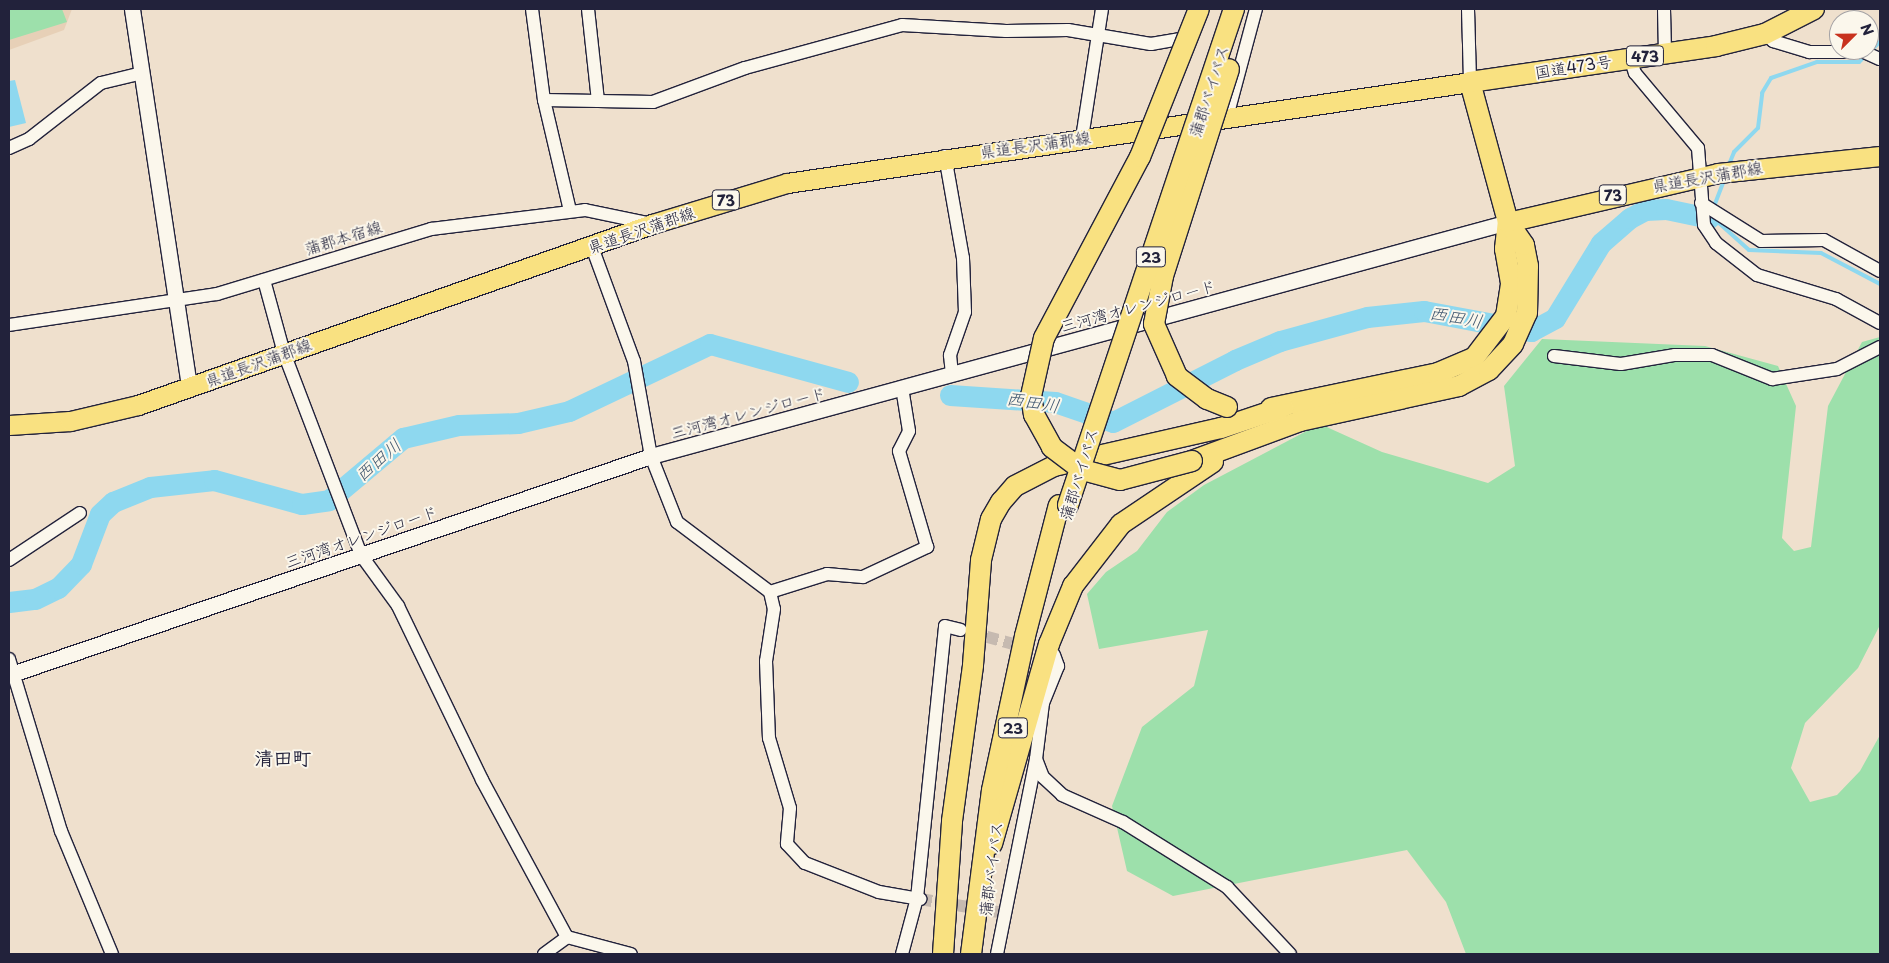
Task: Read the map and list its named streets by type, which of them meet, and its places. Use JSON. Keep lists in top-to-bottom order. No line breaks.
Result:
{"streets":{"highway":["473","国道473号","蒲郡バイパス","23"],"main road":["県道長沢蒲郡線","73"],"street":["蒲郡本宿線","三河湾オレンジロード"]},"crossings":[["国道473号","県道長沢蒲郡線"],["県道長沢蒲郡線","蒲郡本宿線"],["県道長沢蒲郡線","三河湾オレンジロード"]],"districts":["清田町"],"water":["西田川"],"north":"top right"}
